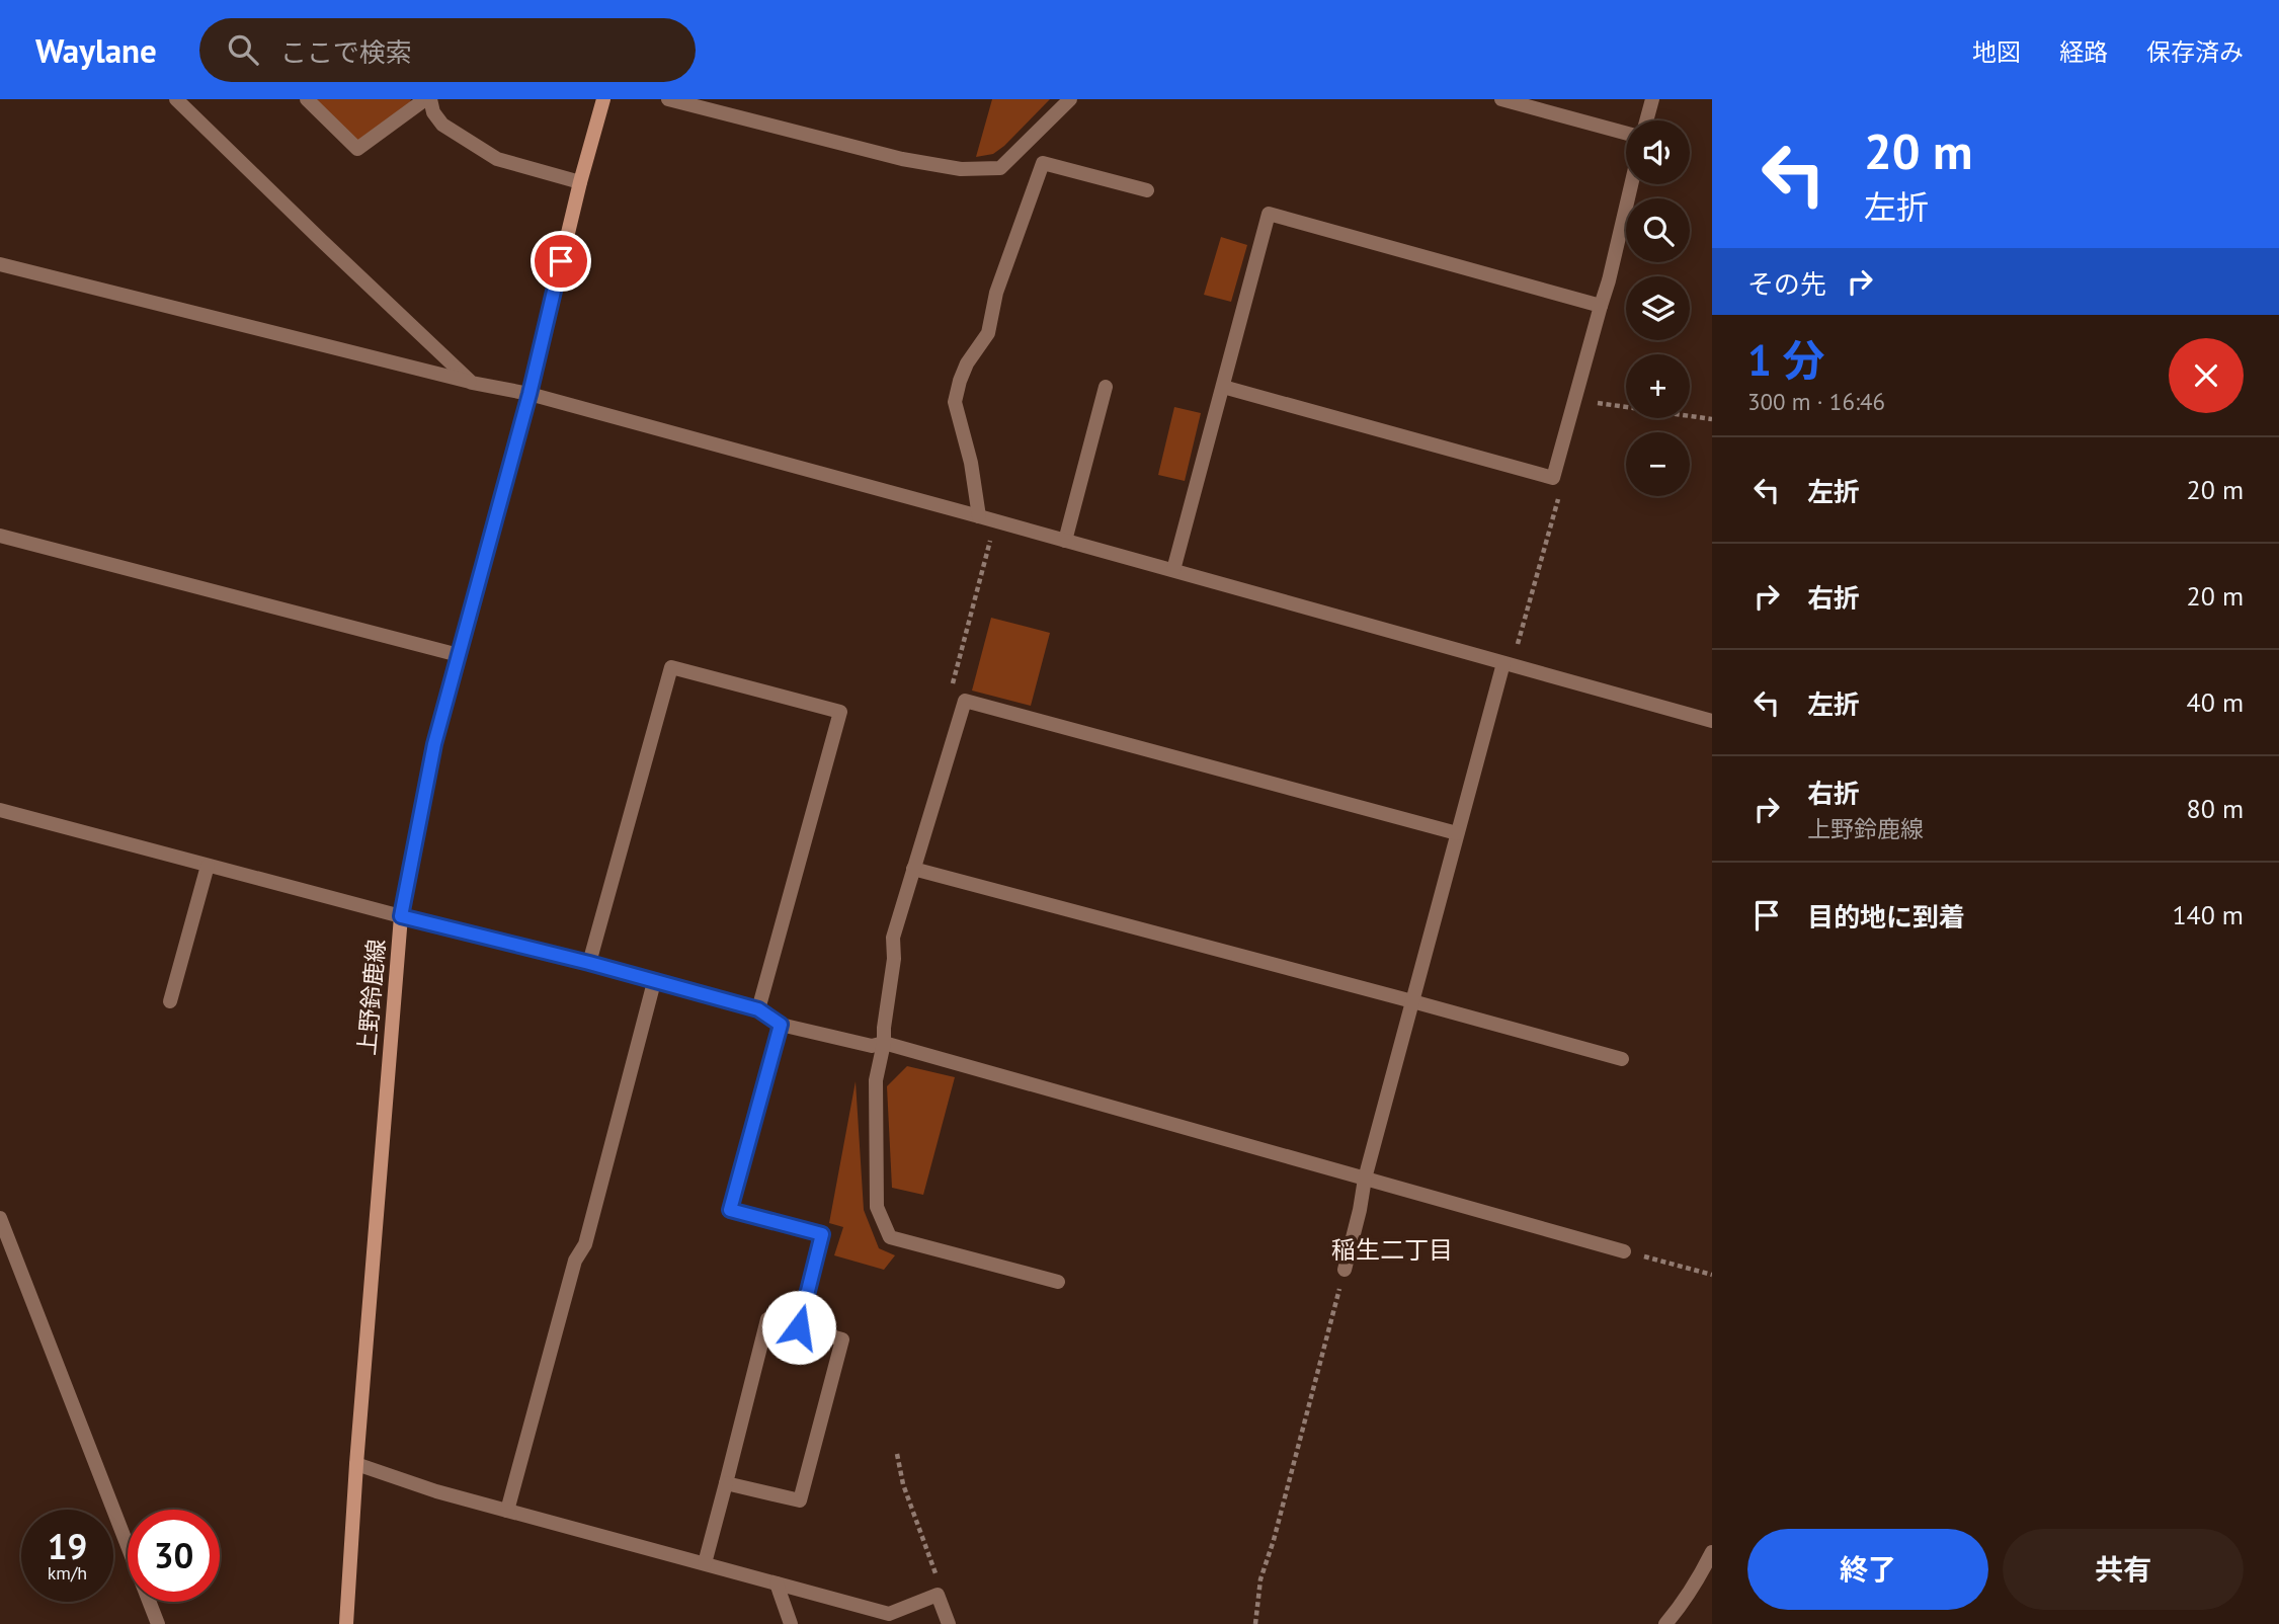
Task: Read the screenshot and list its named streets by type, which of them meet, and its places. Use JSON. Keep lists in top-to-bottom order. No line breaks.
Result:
{"streets":{"main road":["上野鈴鹿線"]},"districts":["稲生二丁目"],"page":{"header":"Waylane","search":"ここで検索","nav":["地図","経路","保存済み"],"turn":["20 m","左折"],"map_buttons":["+","−"],"then":"その先","heading":["1 分","300 m · 16:46"],"list":[{"name":"左折","value":"20 m"},{"name":"右折","value":"20 m"},{"name":"左折","value":"40 m"},{"name":"右折","note":"上野鈴鹿線","value":"80 m"},{"name":"目的地に到着","value":"140 m"}],"speed":"19 km/h","limit":"30","buttons":["終了","共有"]}}
